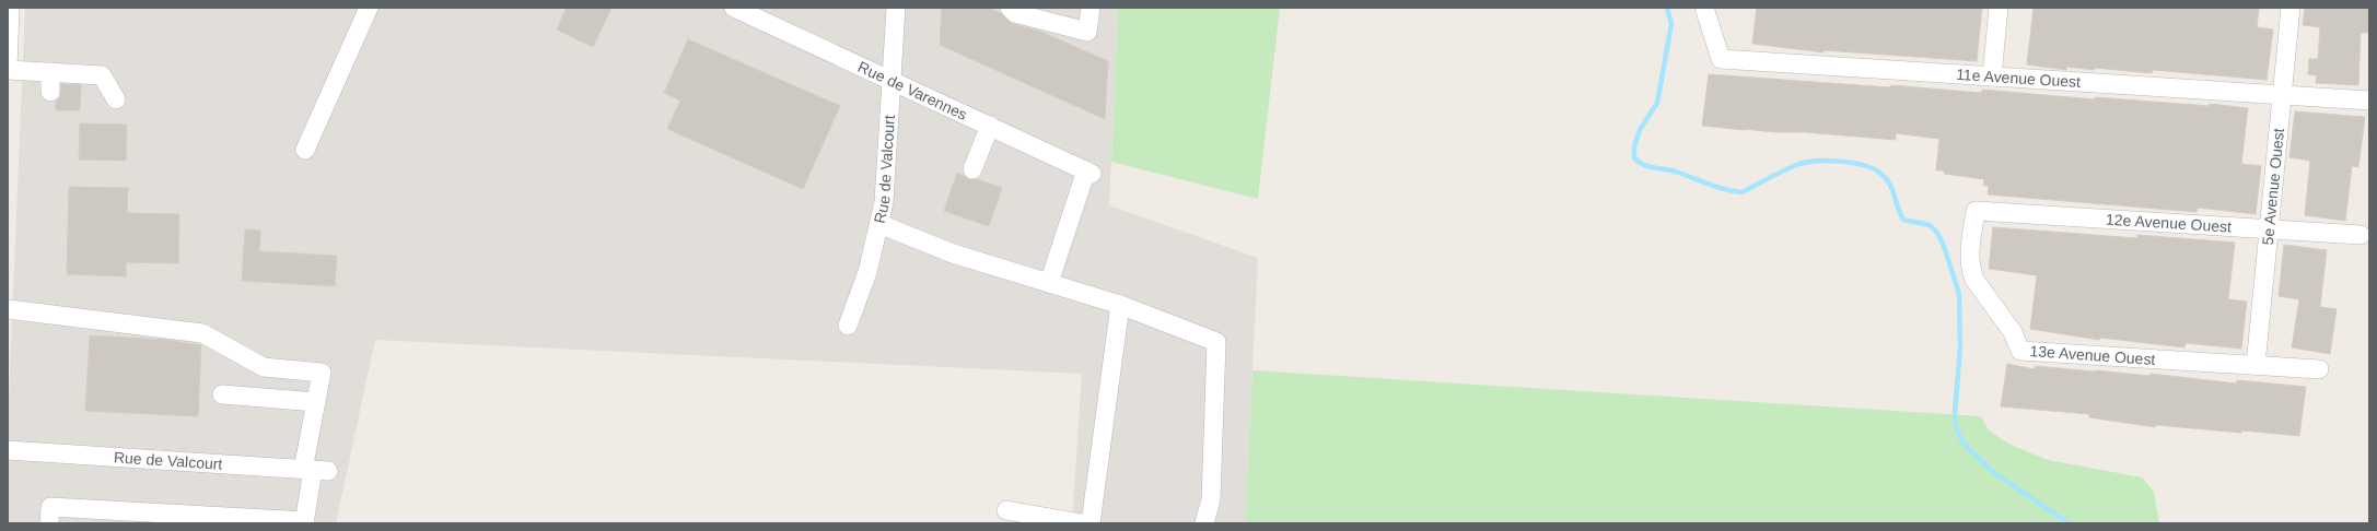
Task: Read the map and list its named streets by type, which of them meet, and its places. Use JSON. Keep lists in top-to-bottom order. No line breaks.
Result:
{"streets":{"street":["11e Avenue Ouest","Rue de Varennes","Rue de Valcourt","5e Avenue Ouest","12e Avenue Ouest","13e Avenue Ouest"]},"crossings":[["11e Avenue Ouest","5e Avenue Ouest"],["Rue de Varennes","Rue de Valcourt"],["5e Avenue Ouest","12e Avenue Ouest"],["5e Avenue Ouest","13e Avenue Ouest"],["12e Avenue Ouest","13e Avenue Ouest"]]}
